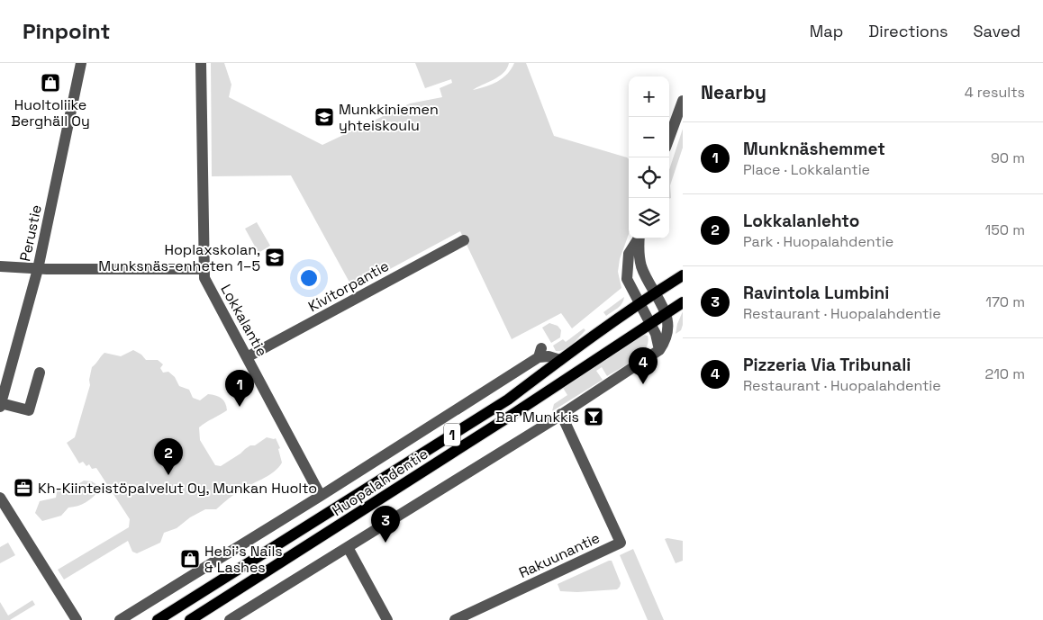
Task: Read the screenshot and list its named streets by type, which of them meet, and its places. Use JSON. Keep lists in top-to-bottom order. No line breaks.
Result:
{"streets":{"main road":["1","Huopalahdentie"],"street":["Perustie","Kivitorpantie","Lokkalantie","Rakuunantie"]},"crossings":[["Kivitorpantie","Lokkalantie"],["Lokkalantie","Huopalahdentie"]],"places":{"shop":["Huoltoliike Berghäll Oy","Hebi’s Nails & Lashes"],"school or university":["Munkkiniemen yhteiskoulu","Hoplaxskolan, Munksnäs-enheten 1–5"],"bar":["Bar Munkkis"],"office":["Kh-Kiinteistöpalvelut Oy, Munkan Huolto"]},"page":{"header":"Pinpoint","nav":["Map","Directions","Saved"],"heading":["Nearby","4 results"],"map_buttons":["+","−"],"list":[{"mark":"1","name":"Munknäshemmet","note":"Place · Lokkalantie","value":"90 m"},{"mark":"2","name":"Lokkalanlehto","note":"Park · Huopalahdentie","value":"150 m"},{"mark":"3","name":"Ravintola Lumbini","note":"Restaurant · Huopalahdentie","value":"170 m"},{"mark":"4","name":"Pizzeria Via Tribunali","note":"Restaurant · Huopalahdentie","value":"210 m"}],"pins":["4","1","2","3"]}}
